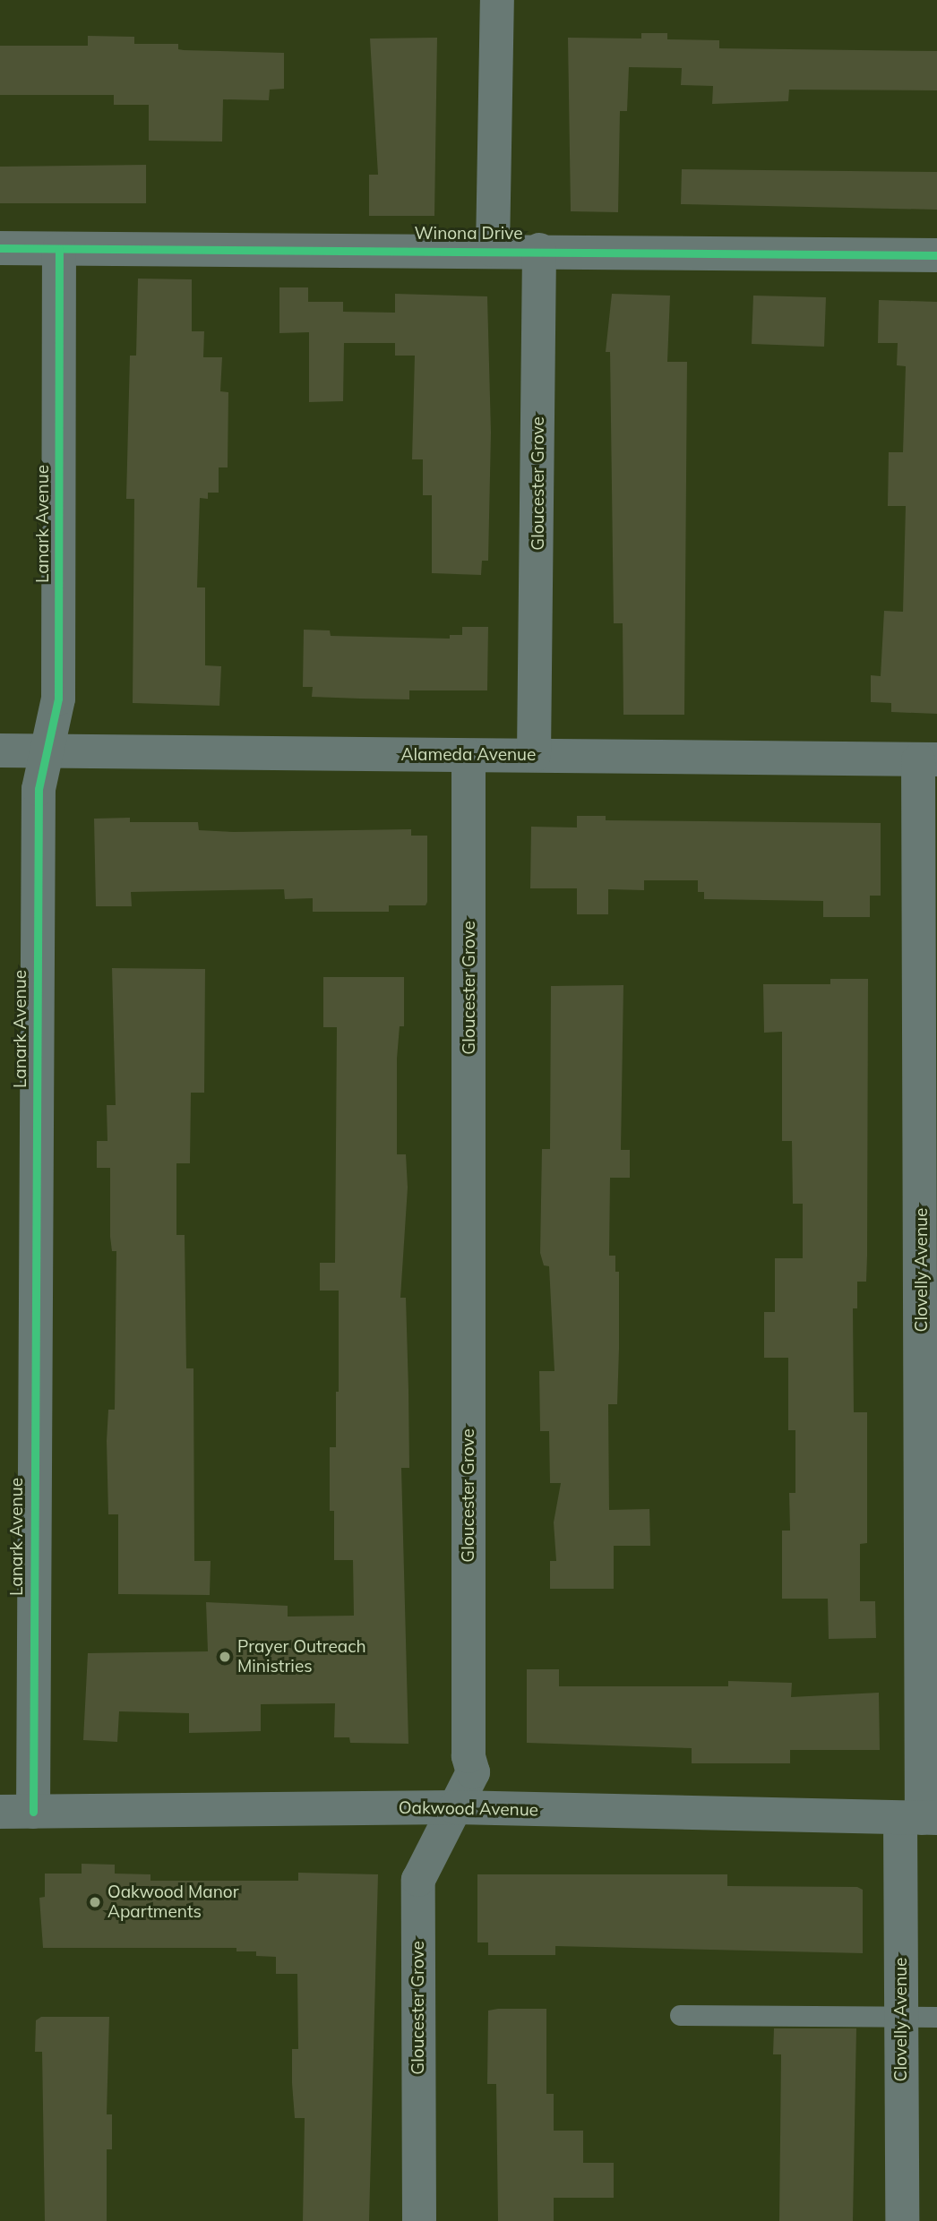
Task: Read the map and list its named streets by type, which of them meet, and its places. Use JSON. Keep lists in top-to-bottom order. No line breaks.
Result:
{"streets":{"street":["Winona Drive","Gloucester Grove","Lanark Avenue","Alameda Avenue","Clovelly Avenue","Oakwood Avenue"]},"crossings":[["Winona Drive","Gloucester Grove"],["Winona Drive","Lanark Avenue"],["Gloucester Grove","Alameda Avenue"],["Gloucester Grove","Oakwood Avenue"],["Lanark Avenue","Alameda Avenue"],["Lanark Avenue","Oakwood Avenue"],["Alameda Avenue","Clovelly Avenue"],["Clovelly Avenue","Oakwood Avenue"]],"places":["Prayer Outreach Ministries","Oakwood Manor Apartments"]}
